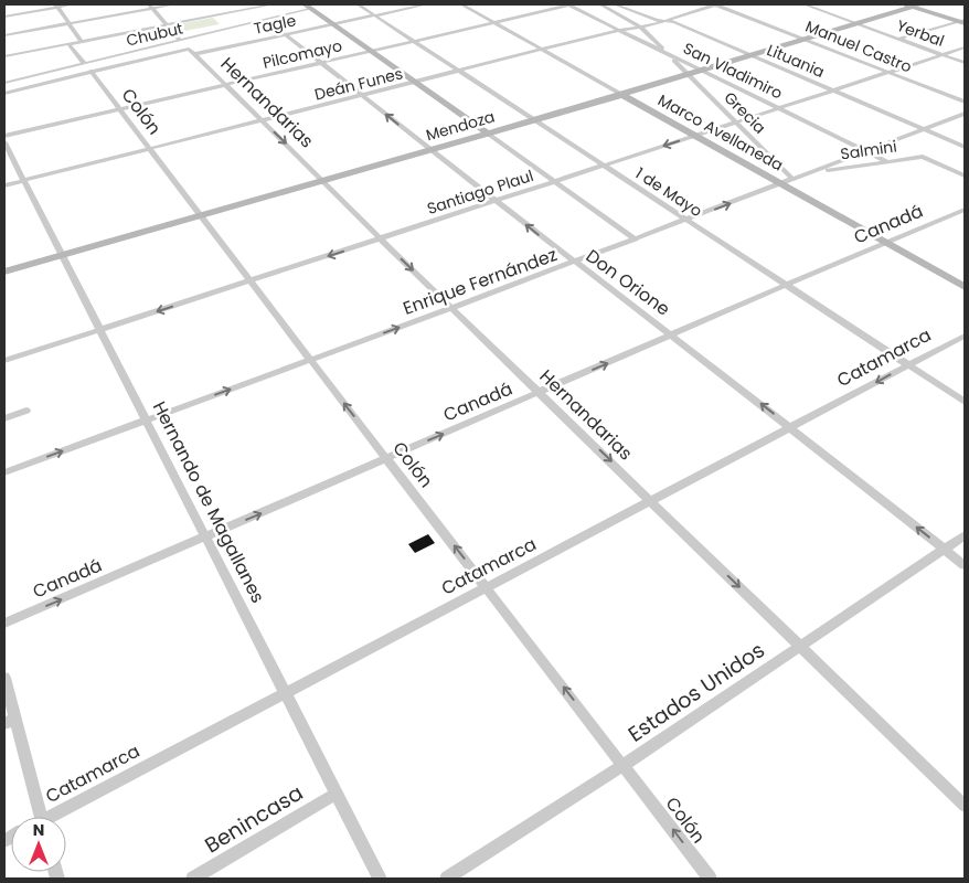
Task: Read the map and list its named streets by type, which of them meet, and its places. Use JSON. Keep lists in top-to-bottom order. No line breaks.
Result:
{"streets":{"street":["Tagle","Yerbal","Chubut","Manuel Castro","Pilcomayo","Lituania","San Vladimiro","Deán Funes","Hernandarias","Colón","Grecia","Mendoza","Marco Avellaneda","Salmini","Santiago Plaul","1 de Mayo","Canadá","Enrique Fernández","Don Orione","Catamarca","Hernando de Magallanes","Estados Unidos","Benincasa"]},"crossings":[["Tagle","Chubut"],["Tagle","Hernandarias"],["Tagle","1 de Mayo"],["Tagle","Don Orione"],["Yerbal","Mendoza"],["Yerbal","Santiago Plaul"],["Chubut","Hernandarias"],["Chubut","Colón"],["Manuel Castro","Deán Funes"],["Manuel Castro","Mendoza"],["Manuel Castro","Santiago Plaul"],["Pilcomayo","San Vladimiro"],["Pilcomayo","Hernandarias"],["Pilcomayo","Colón"],["Pilcomayo","Marco Avellaneda"],["Pilcomayo","1 de Mayo"],["Pilcomayo","Don Orione"],["Lituania","Deán Funes"],["Lituania","Mendoza"],["Lituania","Santiago Plaul"],["Lituania","Enrique Fernández"],["San Vladimiro","Deán Funes"],["San Vladimiro","Grecia"],["San Vladimiro","Mendoza"],["San Vladimiro","Salmini"],["San Vladimiro","Santiago Plaul"],["San Vladimiro","Enrique Fernández"],["Deán Funes","Hernandarias"],["Deán Funes","Colón"],["Deán Funes","Grecia"],["Deán Funes","Marco Avellaneda"],["Deán Funes","1 de Mayo"],["Deán Funes","Don Orione"],["Deán Funes","Hernando de Magallanes"],["Hernandarias","Mendoza"],["Hernandarias","Santiago Plaul"],["Hernandarias","Canadá"],["Hernandarias","Enrique Fernández"],["Hernandarias","Catamarca"],["Hernandarias","Estados Unidos"],["Colón","Mendoza"],["Colón","Santiago Plaul"],["Colón","Canadá"],["Colón","Enrique Fernández"],["Colón","Catamarca"],["Colón","Estados Unidos"],["Grecia","Mendoza"],["Grecia","Santiago Plaul"],["Grecia","Enrique Fernández"],["Mendoza","Marco Avellaneda"],["Mendoza","1 de Mayo"],["Mendoza","Don Orione"],["Mendoza","Hernando de Magallanes"],["Marco Avellaneda","Santiago Plaul"],["Marco Avellaneda","Canadá"],["Marco Avellaneda","Enrique Fernández"],["Salmini","Enrique Fernández"],["Santiago Plaul","1 de Mayo"],["Santiago Plaul","Don Orione"],["Santiago Plaul","Hernando de Magallanes"],["1 de Mayo","Canadá"],["1 de Mayo","Enrique Fernández"],["1 de Mayo","Catamarca"],["Canadá","Don Orione"],["Canadá","Hernando de Magallanes"],["Enrique Fernández","Don Orione"],["Enrique Fernández","Hernando de Magallanes"],["Don Orione","Catamarca"],["Don Orione","Estados Unidos"],["Catamarca","Hernando de Magallanes"],["Hernando de Magallanes","Benincasa"]],"one_way":["Hernandarias","Colón","Santiago Plaul","Canadá","Enrique Fernández"],"north":"top"}
